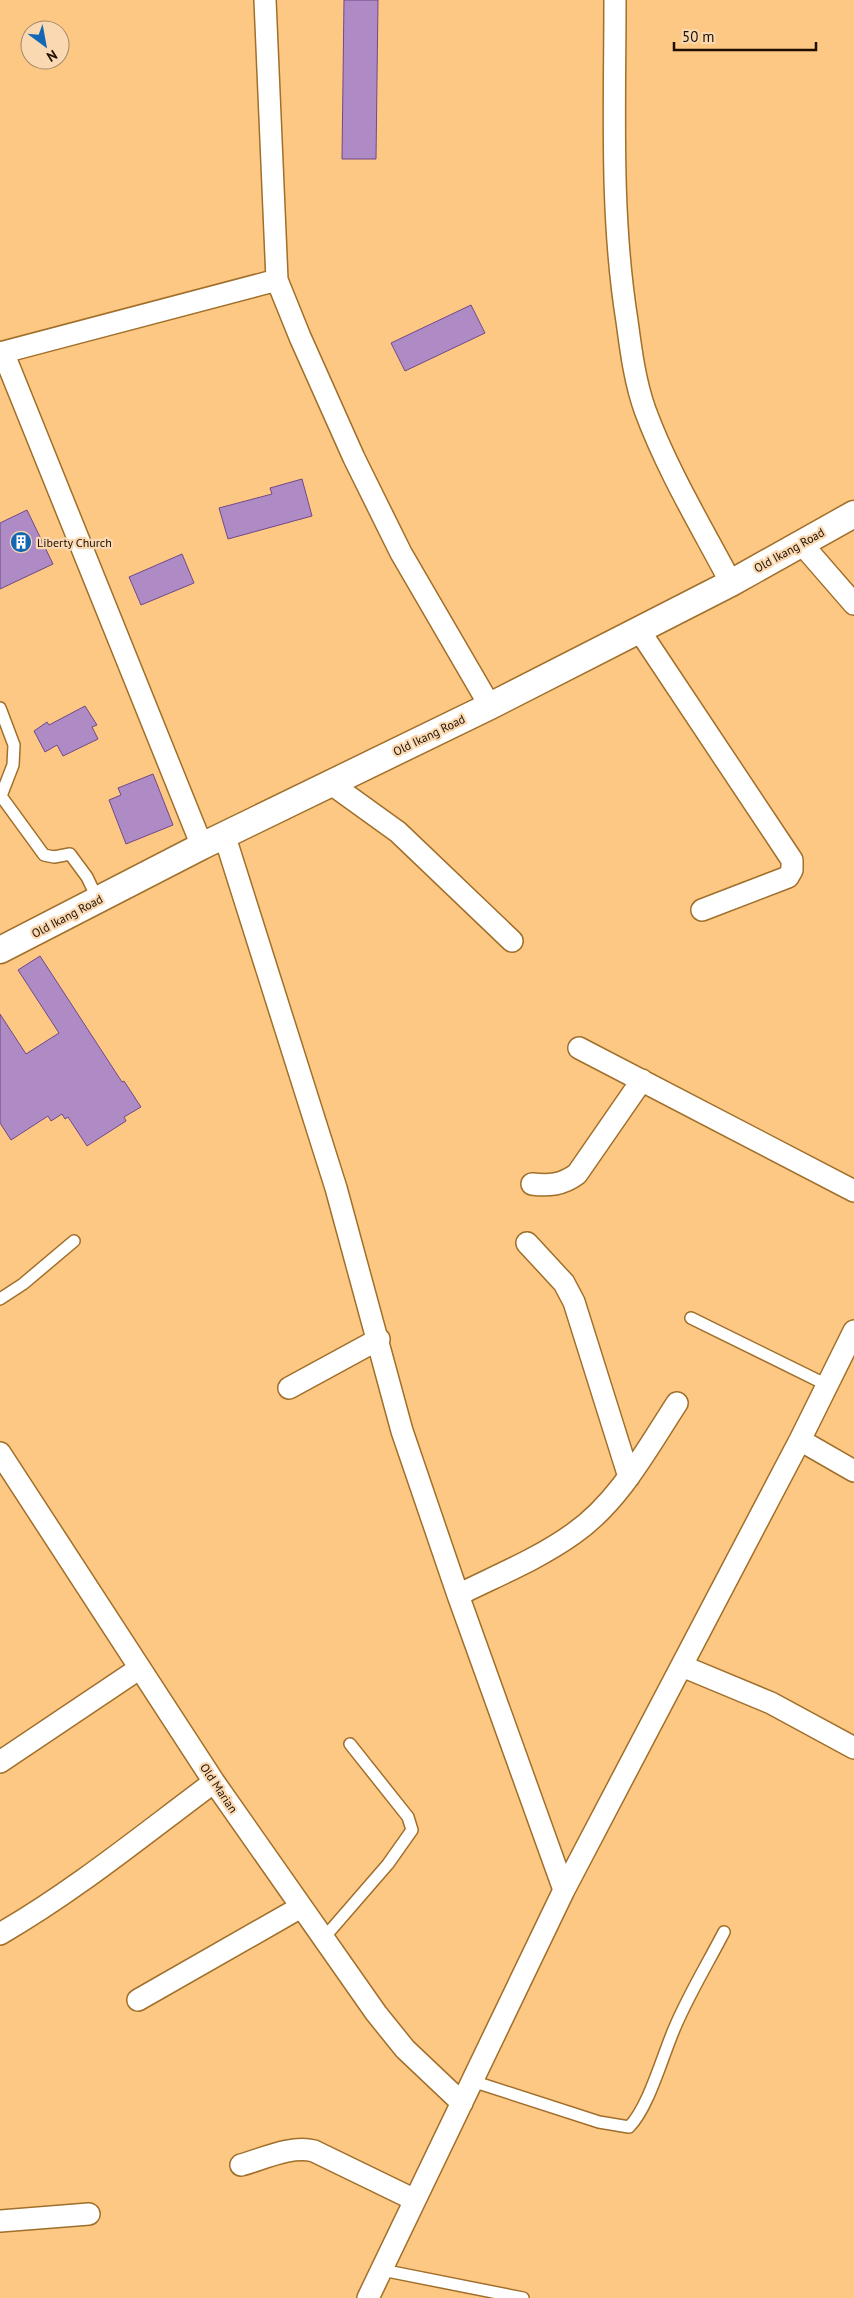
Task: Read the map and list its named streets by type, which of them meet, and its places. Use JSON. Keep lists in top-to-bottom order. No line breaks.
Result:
{"streets":{"street":["Old Ikang Road","Old Marian"]},"places":{"building":["Liberty Church"]},"scale_bar":"50 m","north":"bottom right"}
